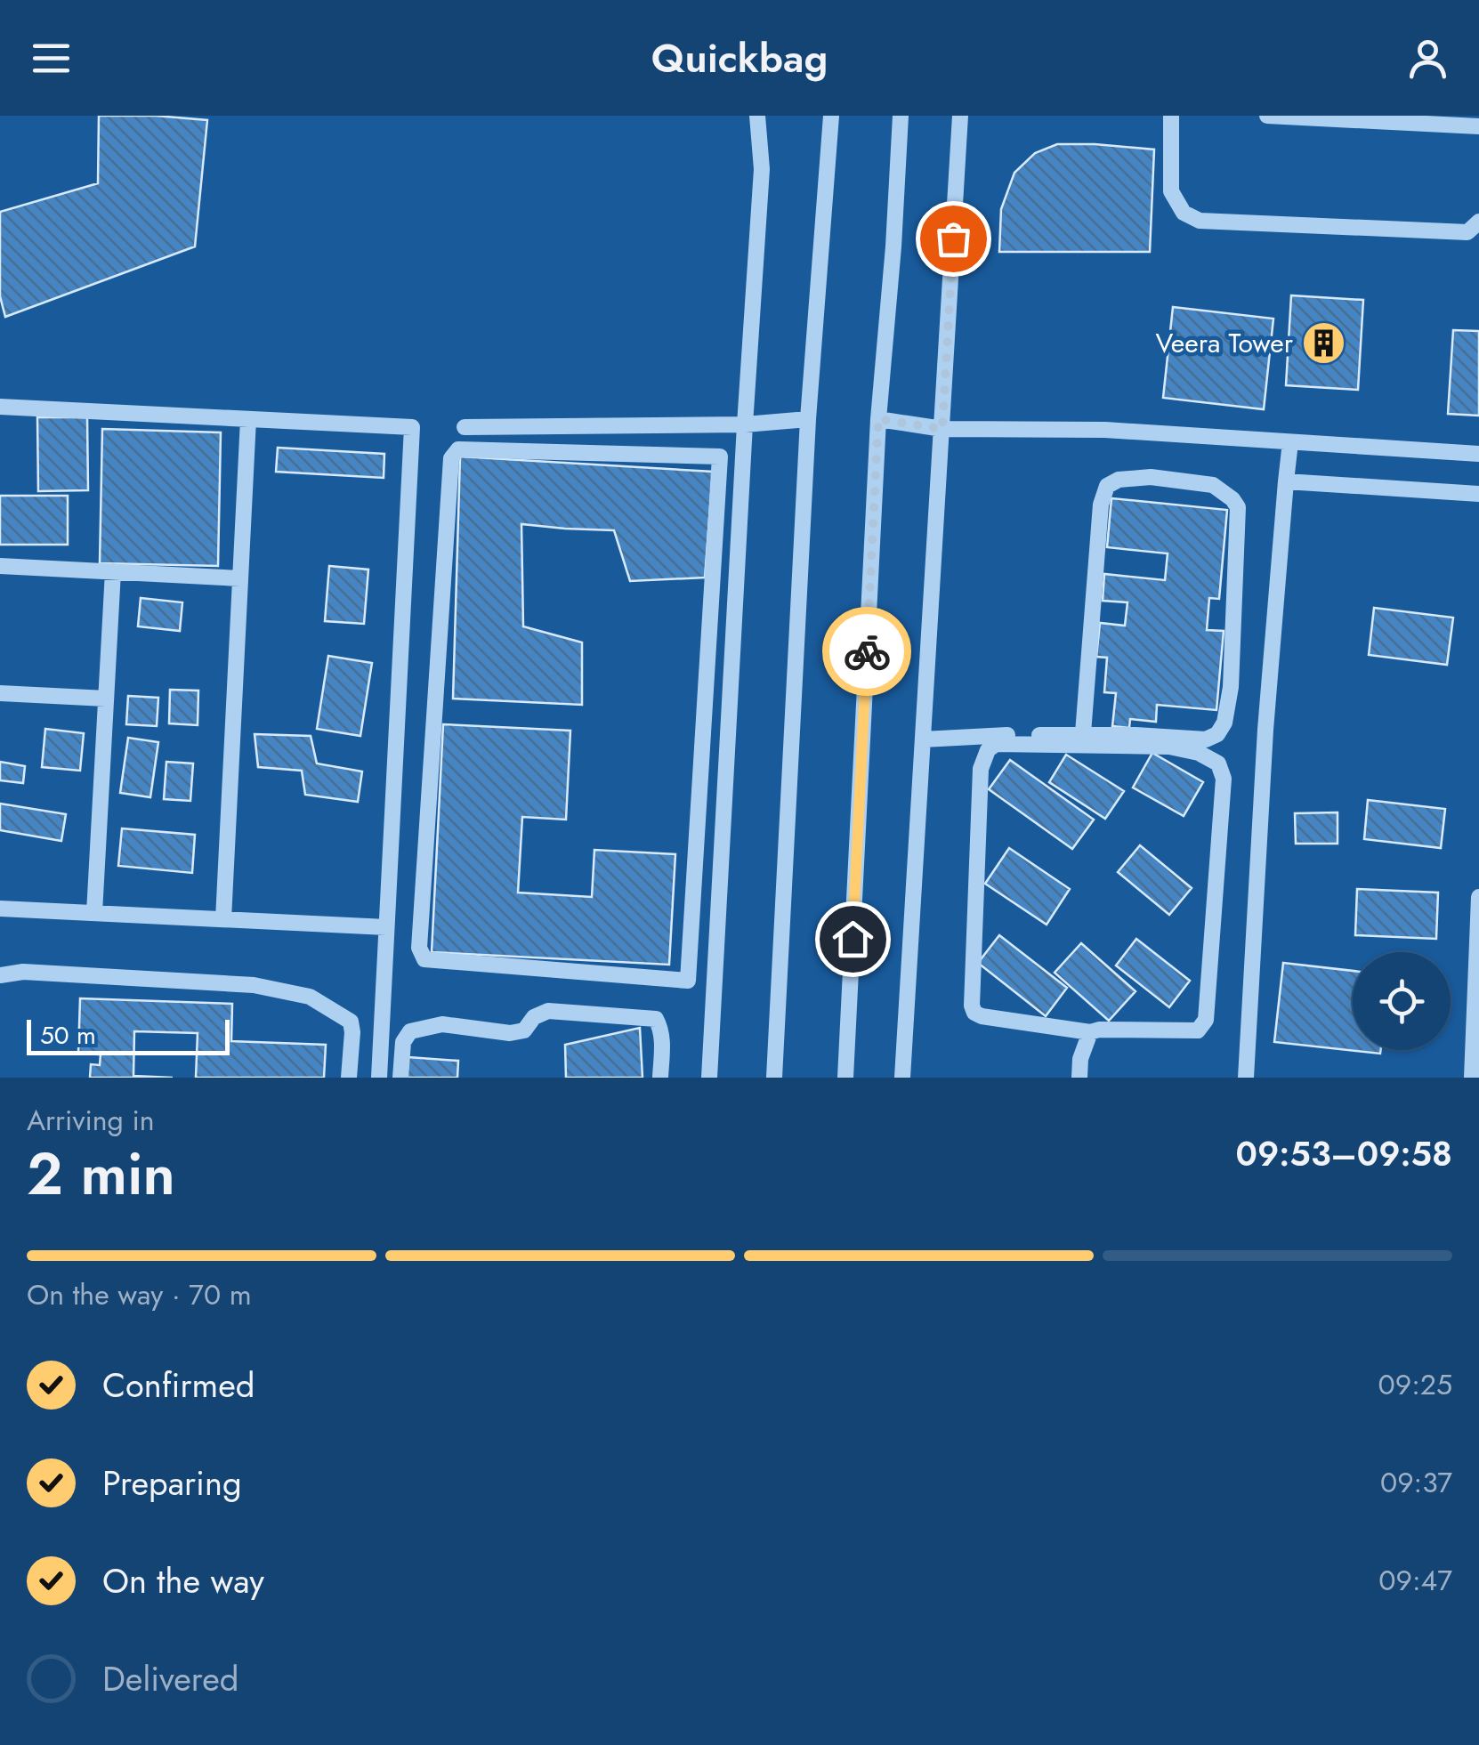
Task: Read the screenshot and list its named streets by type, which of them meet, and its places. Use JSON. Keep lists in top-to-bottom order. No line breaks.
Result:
{"places":{"building":["Veera Tower"]},"scale_bar":"50 m","page":{"header":"Quickbag","scale":"50 m","heading":["2 min","Arriving in","09:53–09:58"],"bar":"On the way · 70 m","list":[["Confirmed","09:25"],["Preparing","09:37"],["On the way","09:47"],"Delivered"]}}
